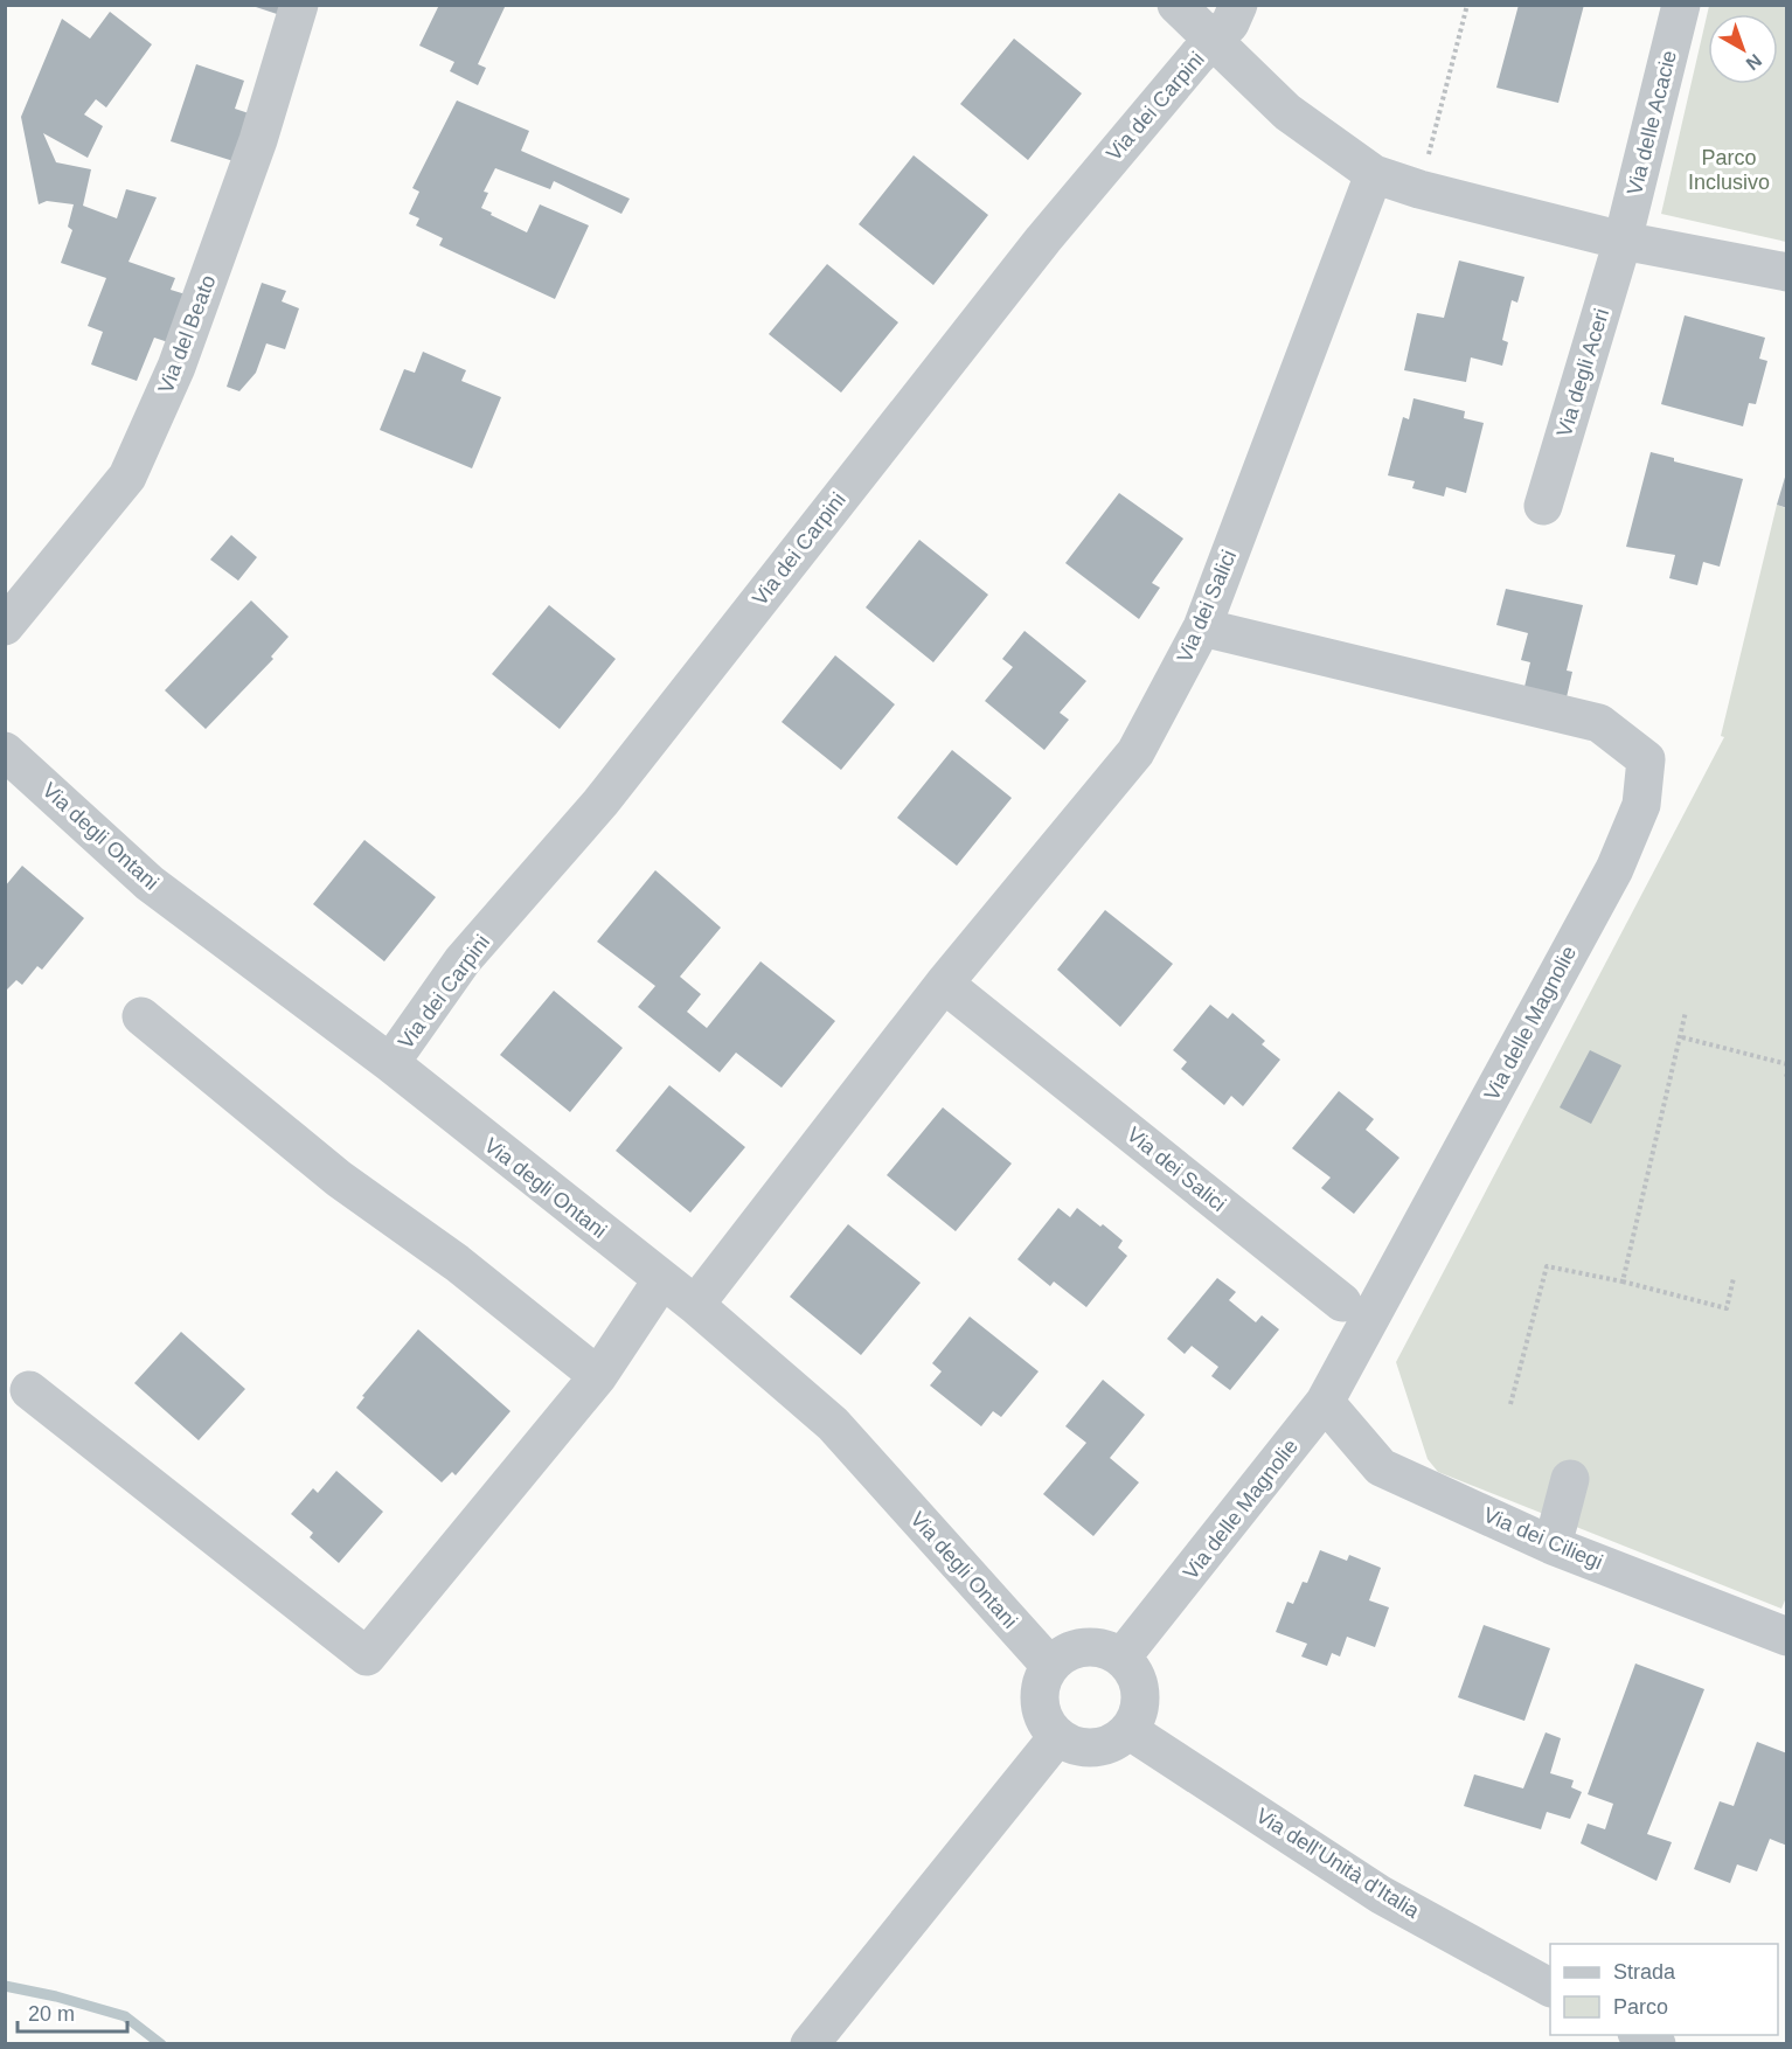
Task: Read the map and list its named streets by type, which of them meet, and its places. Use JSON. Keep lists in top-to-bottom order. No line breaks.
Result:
{"streets":{"street":["Via dei Carpini","Via delle Acacie","Via del Beato","Via degli Aceri","Via dei Salici","Via degli Ontani","Via delle Magnolie","Via dei Ciliegi","Via dell'Unità d'Italia"]},"crossings":[["Via dei Carpini","Via degli Ontani"],["Via delle Acacie","Via degli Aceri"],["Via dei Salici","Via degli Ontani"],["Via dei Salici","Via delle Magnolie"],["Via degli Ontani","Via delle Magnolie"],["Via degli Ontani","Via dell'Unità d'Italia"],["Via delle Magnolie","Via dei Ciliegi"],["Via delle Magnolie","Via dell'Unità d'Italia"]],"parks":["Parco Inclusivo"],"legend":["Strada","Parco"],"scale_bar":"20 m","north":"bottom right"}
